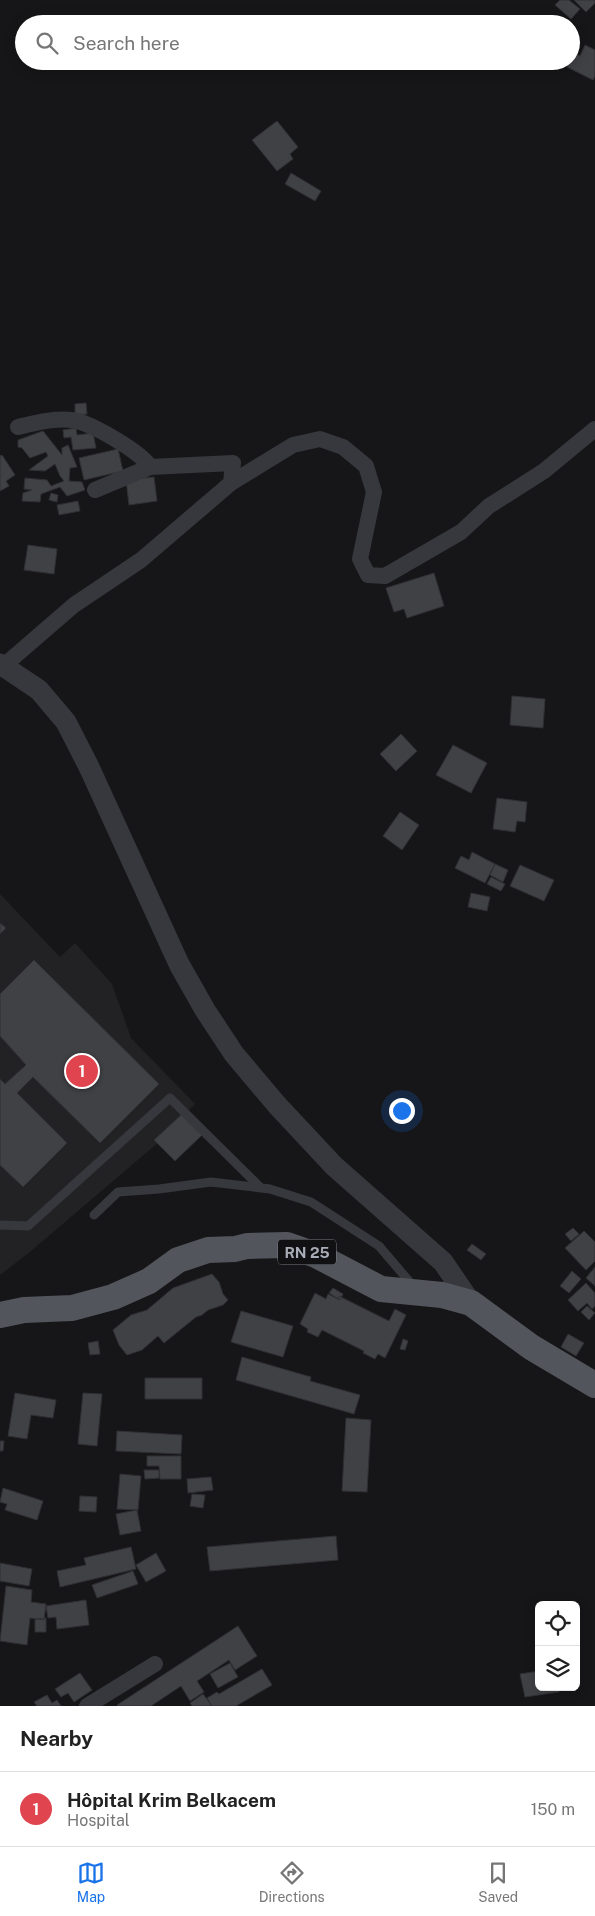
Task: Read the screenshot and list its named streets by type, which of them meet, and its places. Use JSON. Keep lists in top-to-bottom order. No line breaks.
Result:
{"streets":{"main road":["RN 25"]},"page":{"search":"Search here","pins":"1","heading":"Nearby","list":[{"mark":"1","name":"Hôpital Krim Belkacem","note":"Hospital","value":"150 m"}],"nav":["Map","Directions","Saved"]}}
